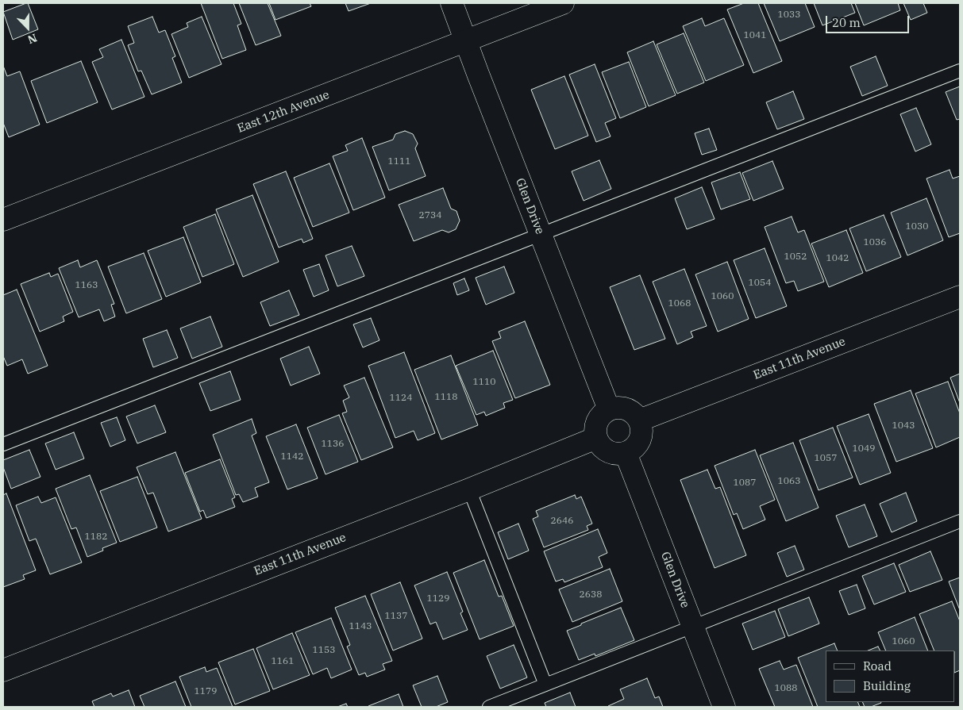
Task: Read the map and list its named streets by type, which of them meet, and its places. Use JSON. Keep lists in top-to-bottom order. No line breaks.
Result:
{"streets":{"street":["East 12th Avenue","Glen Drive","East 11th Avenue"]},"crossings":[["East 12th Avenue","Glen Drive"],["Glen Drive","East 11th Avenue"]],"house_numbers":["1033","1041","1111","2734","1030","1036","1052","1042","1054","1163","1060","1068","1110","1118","1124","1043","1136","1049","1142","1057","1063","1087","2646","1182","2638","1129","1137","1143","1060","1153","1161","1088","1179"],"legend":["Road","Building"],"scale_bar":"20 m","north":"bottom"}
